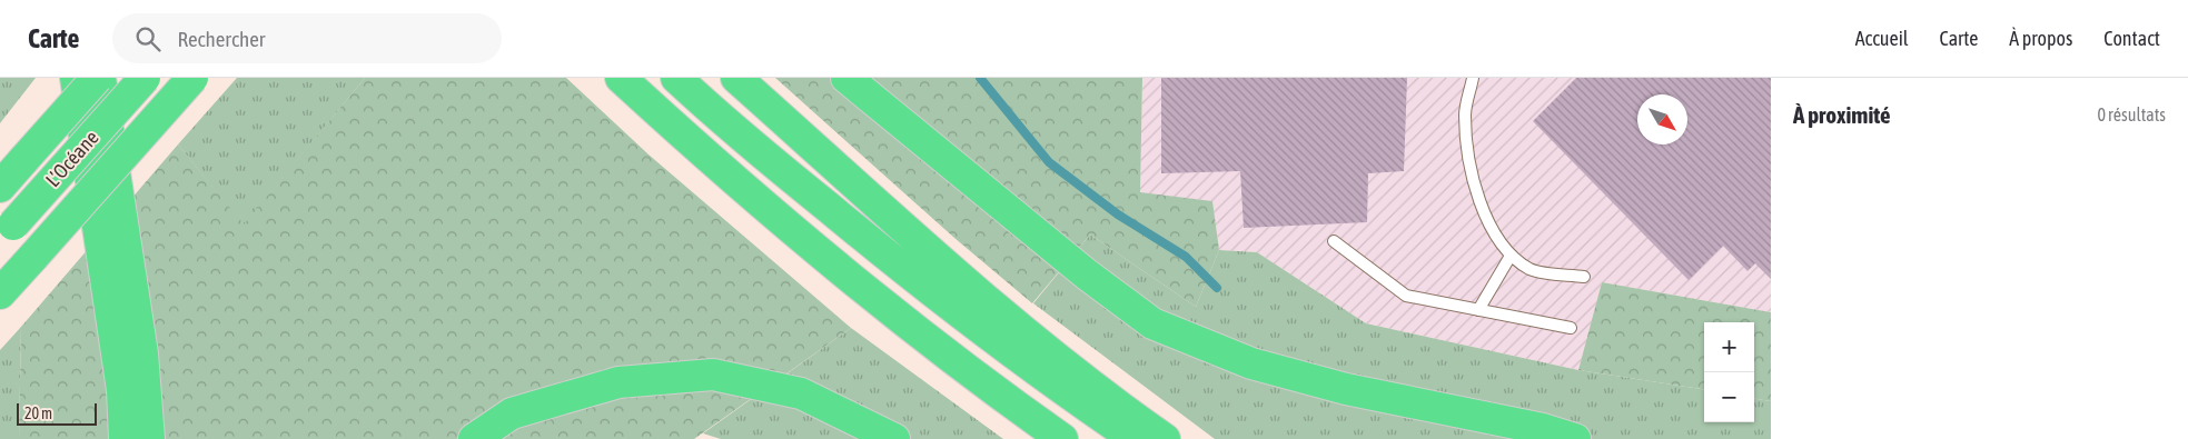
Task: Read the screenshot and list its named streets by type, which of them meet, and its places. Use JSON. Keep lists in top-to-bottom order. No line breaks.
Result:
{"streets":{"highway":["L’Océane"]},"scale_bar":"20 m","north":"bottom right","page":{"header":"Carte","search":"Rechercher","nav":["Accueil","Carte","À propos","Contact"],"heading":["À proximité","0 résultats"],"map_buttons":["+","−"],"scale":"20 m"}}
